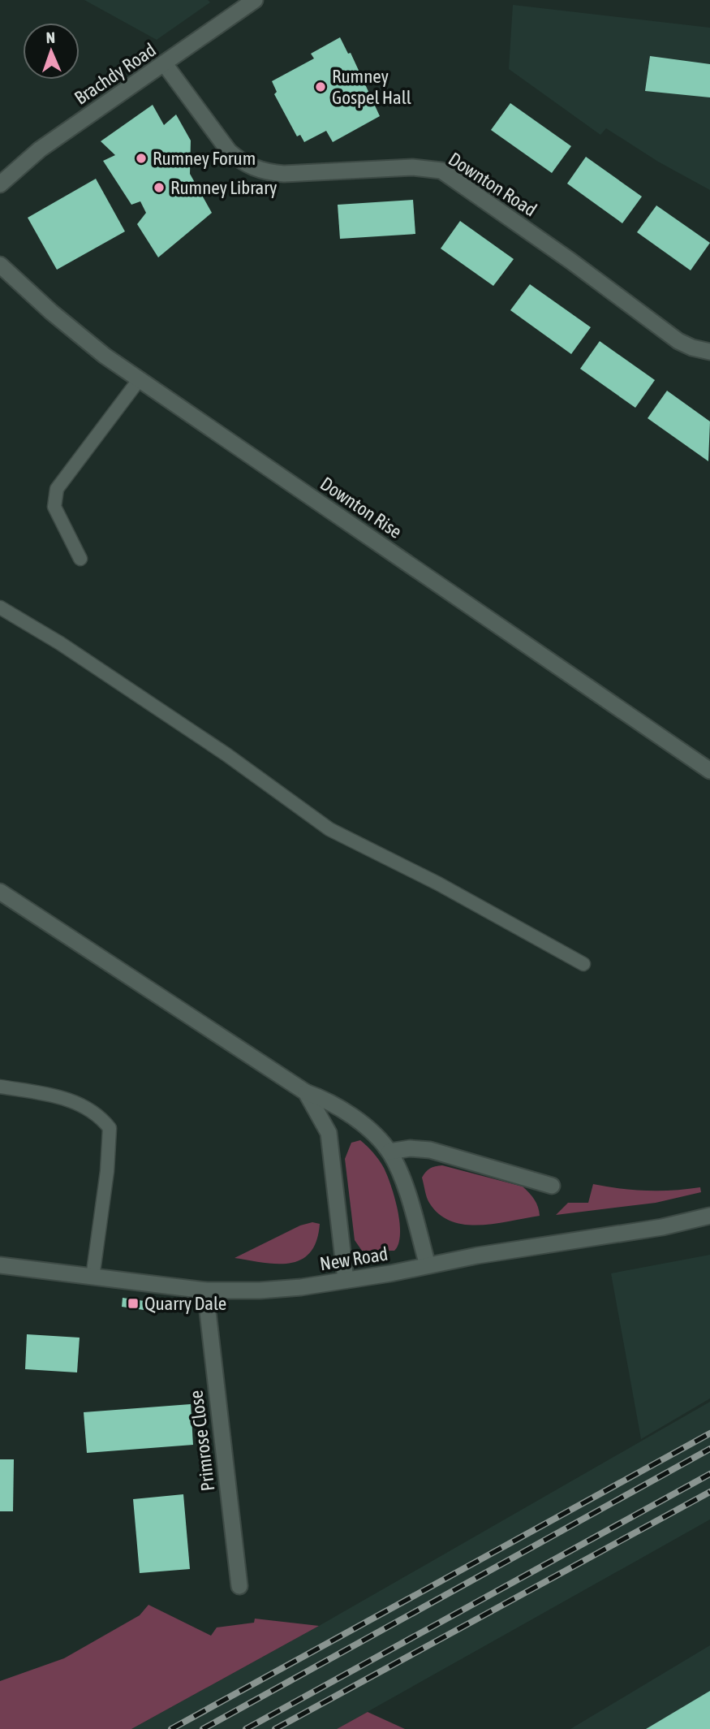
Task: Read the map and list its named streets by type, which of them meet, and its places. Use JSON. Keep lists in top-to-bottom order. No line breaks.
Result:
{"streets":{"street":["Brachdy Road","Downton Road","Downton Rise","New Road","Primrose Close"]},"crossings":[["Brachdy Road","Downton Road"],["New Road","Primrose Close"]],"places":{"other":["Rumney Gospel Hall","Rumney Forum","Rumney Library"],"transit":["Quarry Dale"]},"north":"top"}
